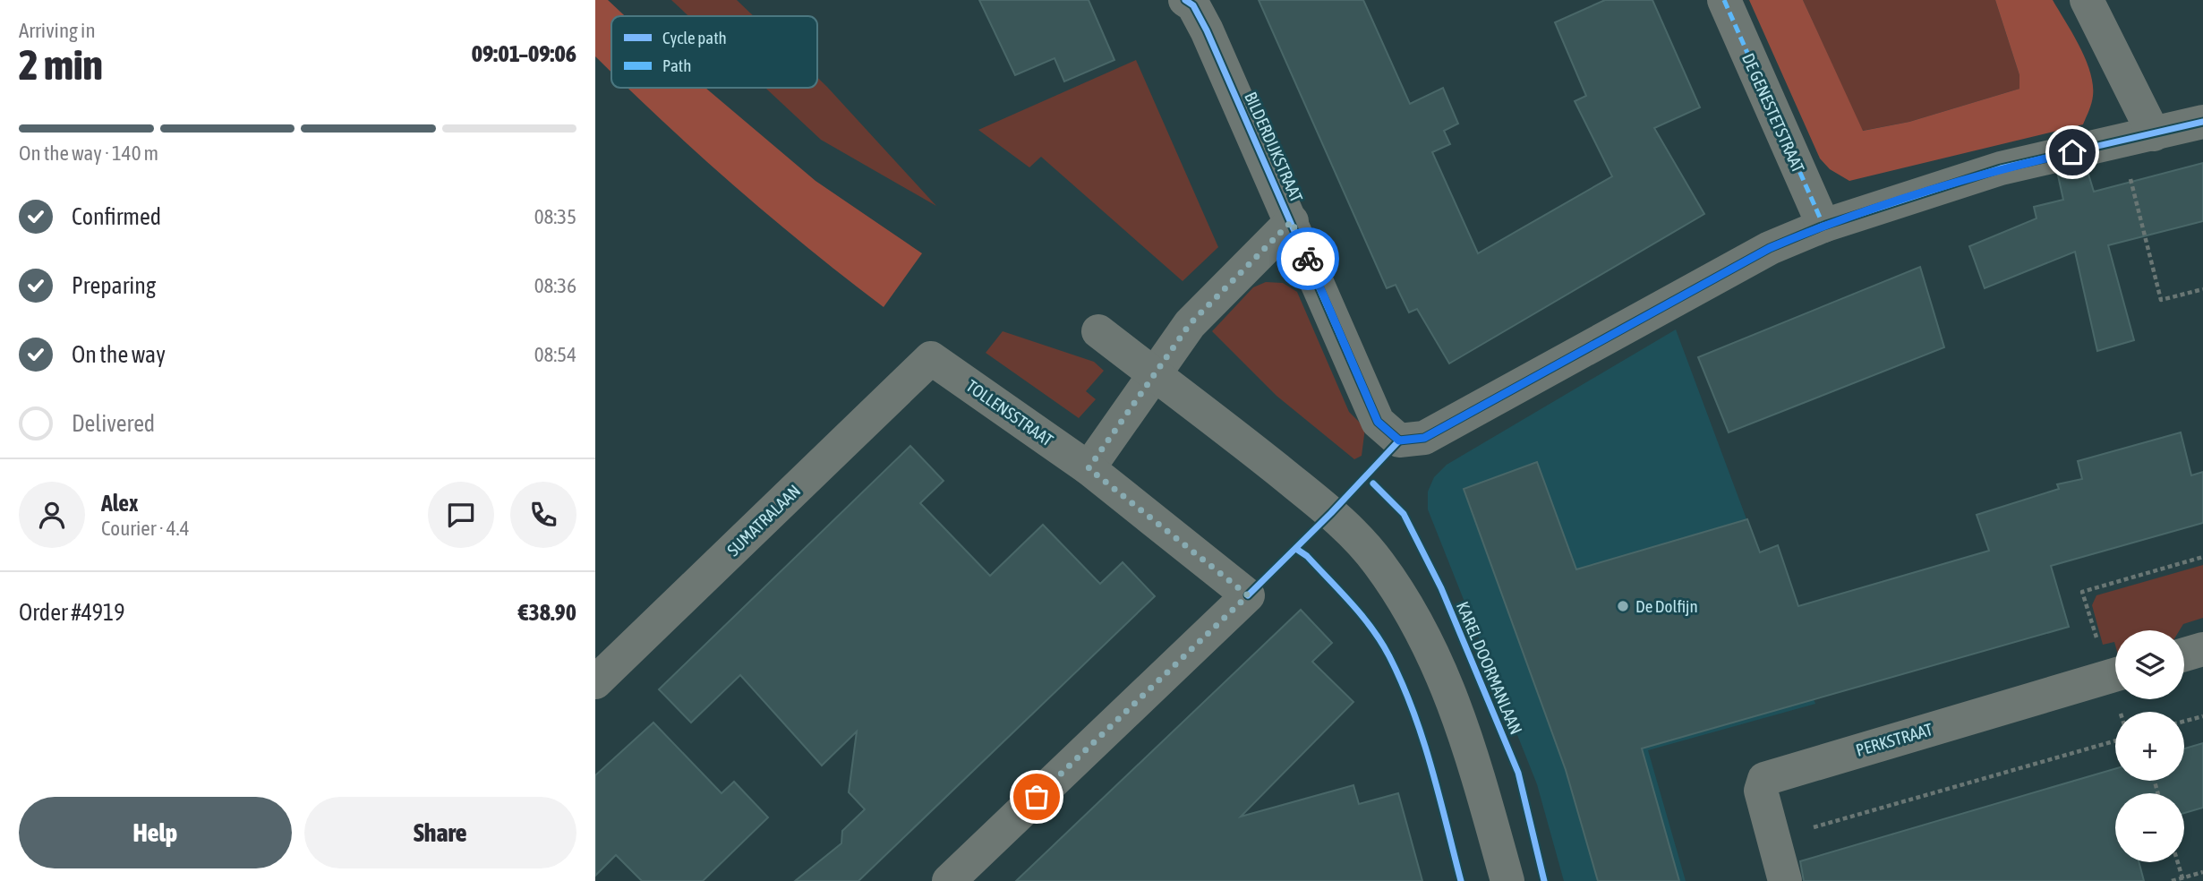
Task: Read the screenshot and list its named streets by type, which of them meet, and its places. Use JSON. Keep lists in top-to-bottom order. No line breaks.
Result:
{"streets":{"street":["DE GENESTETSTRAAT","BILDERDIJKSTRAAT","TOLLENSSTRAAT","SUMATRALAAN","PERKSTRAAT"],"cycle path":["KAREL DOORMANLAAN"]},"crossings":[["DE GENESTETSTRAAT","BILDERDIJKSTRAAT"],["TOLLENSSTRAAT","SUMATRALAAN"]],"places":["De Dolfijn"],"legend":["Cycle path","Path"],"page":{"heading":["2 min","Arriving in","09:01–09:06"],"panel":["Alex","Courier · 4.4","Order #4919","€38.90"],"bar":"On the way · 140 m","list":[["Confirmed","08:35"],["Preparing","08:36"],["On the way","08:54"],"Delivered"],"map_buttons":["+","−"],"buttons":["Help","Share"]}}
